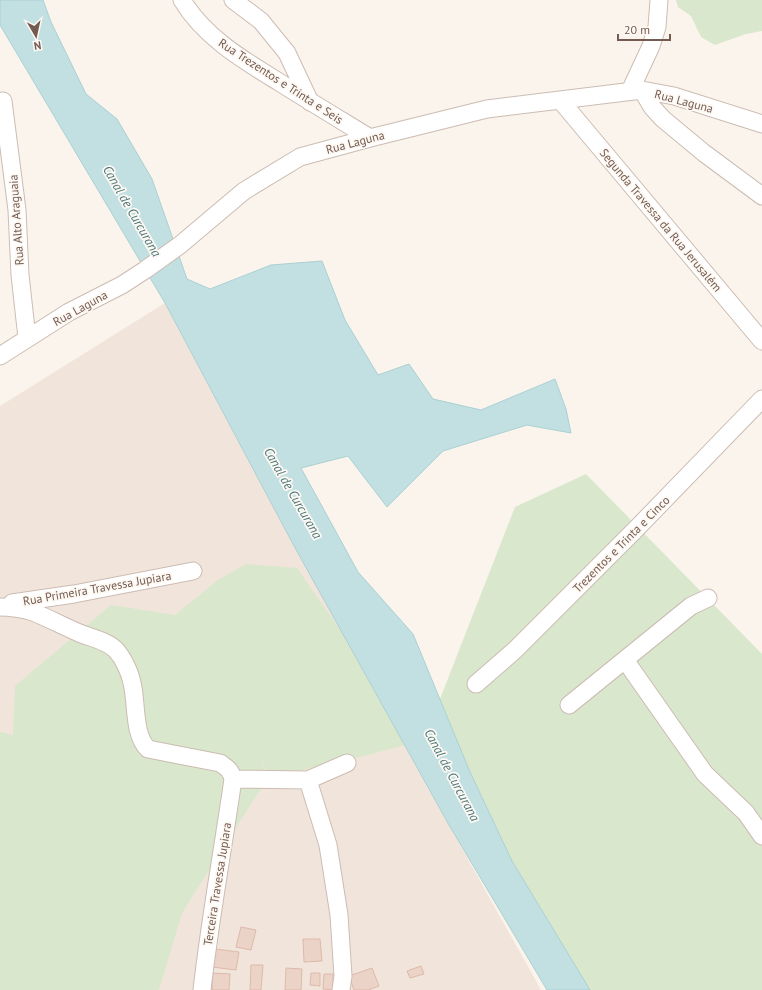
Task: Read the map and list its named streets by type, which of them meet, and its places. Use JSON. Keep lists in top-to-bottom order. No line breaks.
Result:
{"streets":{"street":["Rua Trezentos e Trinta e Seis","Rua Laguna","Rua Alto Araguaia","Segunda Travessa da Rua Jerusalém","Trezentos e Trinta e Cinco","Rua Primeira Travessa Jupiara","Terceira Travessa Jupiara"]},"crossings":[["Rua Trezentos e Trinta e Seis","Rua Laguna"],["Rua Laguna","Rua Alto Araguaia"],["Rua Laguna","Segunda Travessa da Rua Jerusalém"]],"water":["Canal de Curcurana"],"scale_bar":"20 m","north":"bottom"}
